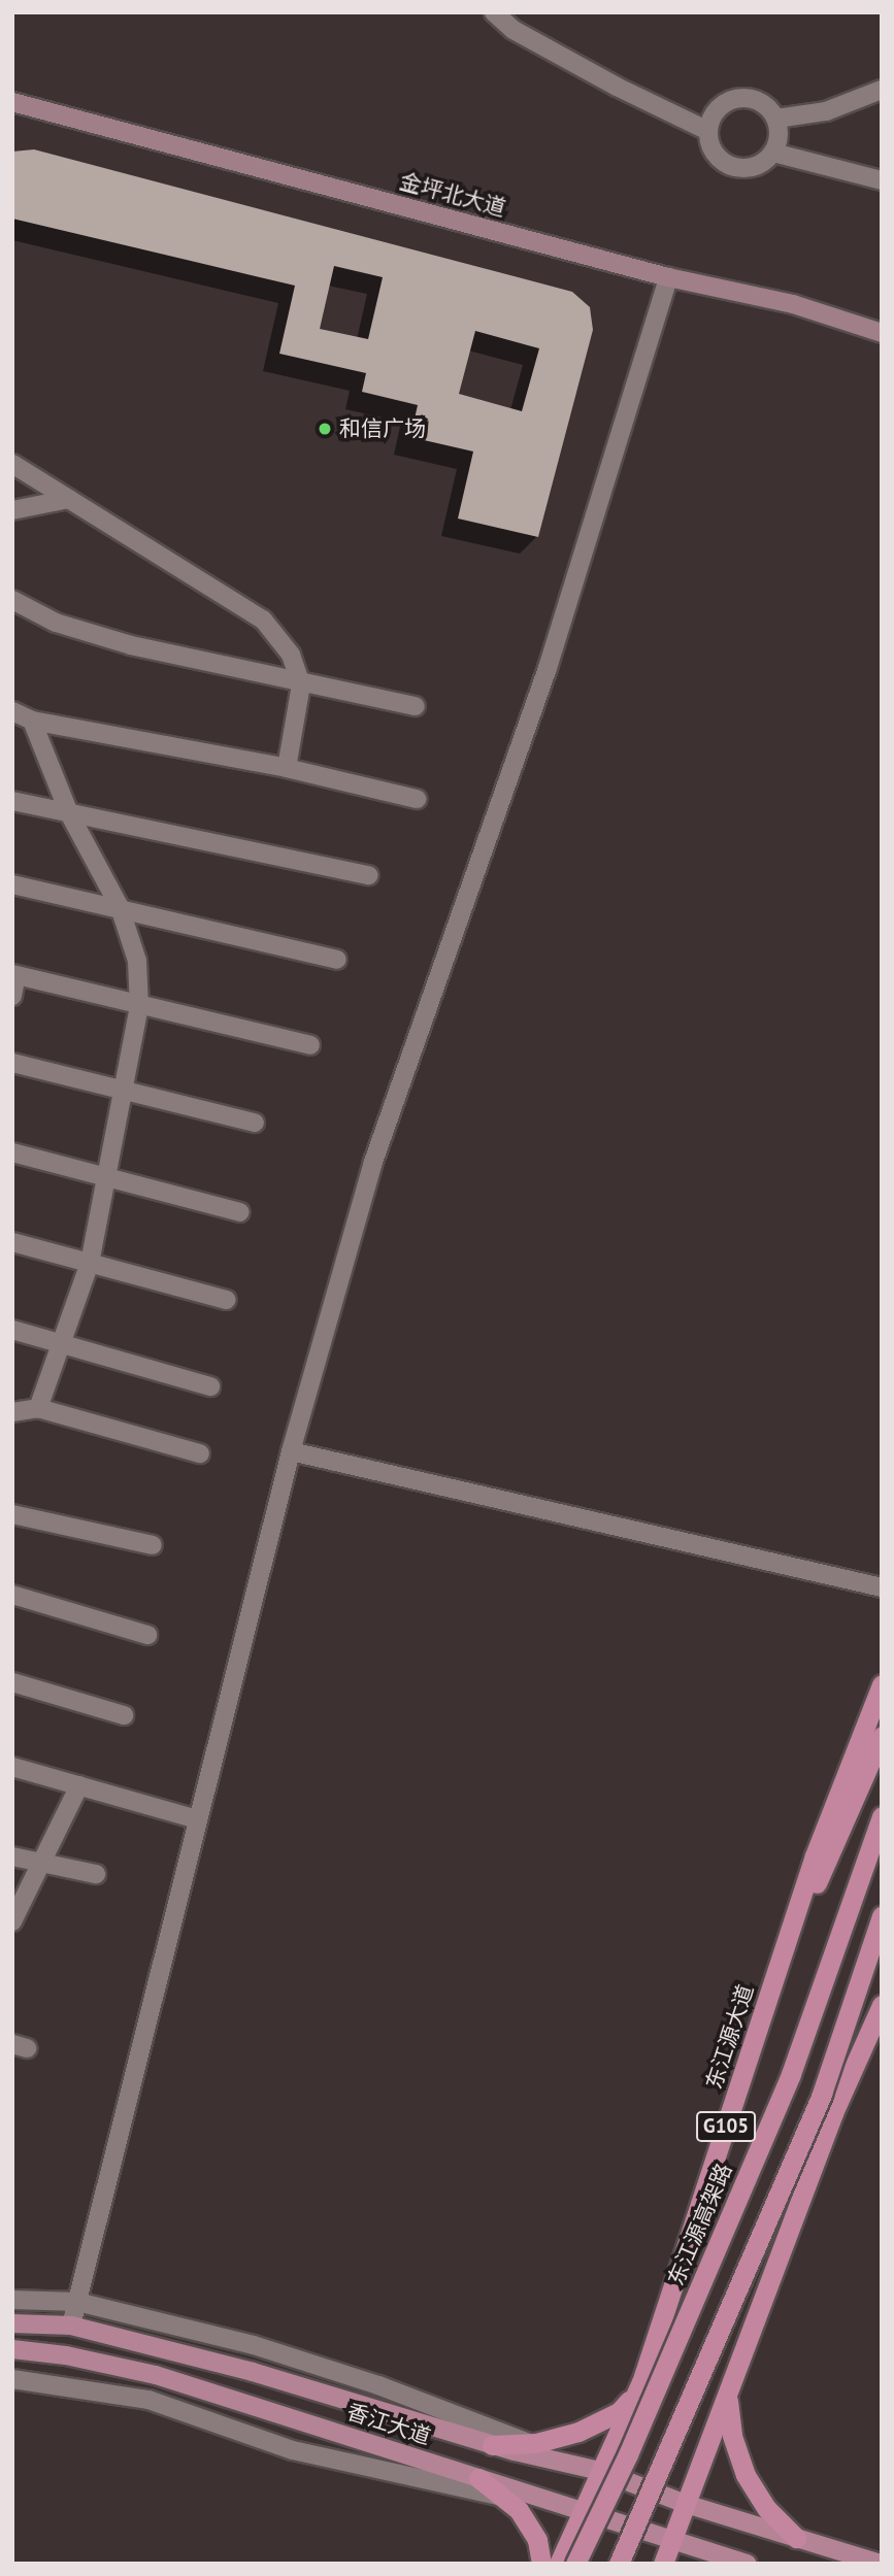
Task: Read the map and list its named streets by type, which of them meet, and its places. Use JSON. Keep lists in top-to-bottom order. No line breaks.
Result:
{"streets":{"highway":["东江源大道","G105","东江源高架路"],"main road":["金坪北大道","香江大道"]},"crossings":[["东江源大道","香江大道"]],"places":["和信广场"]}
